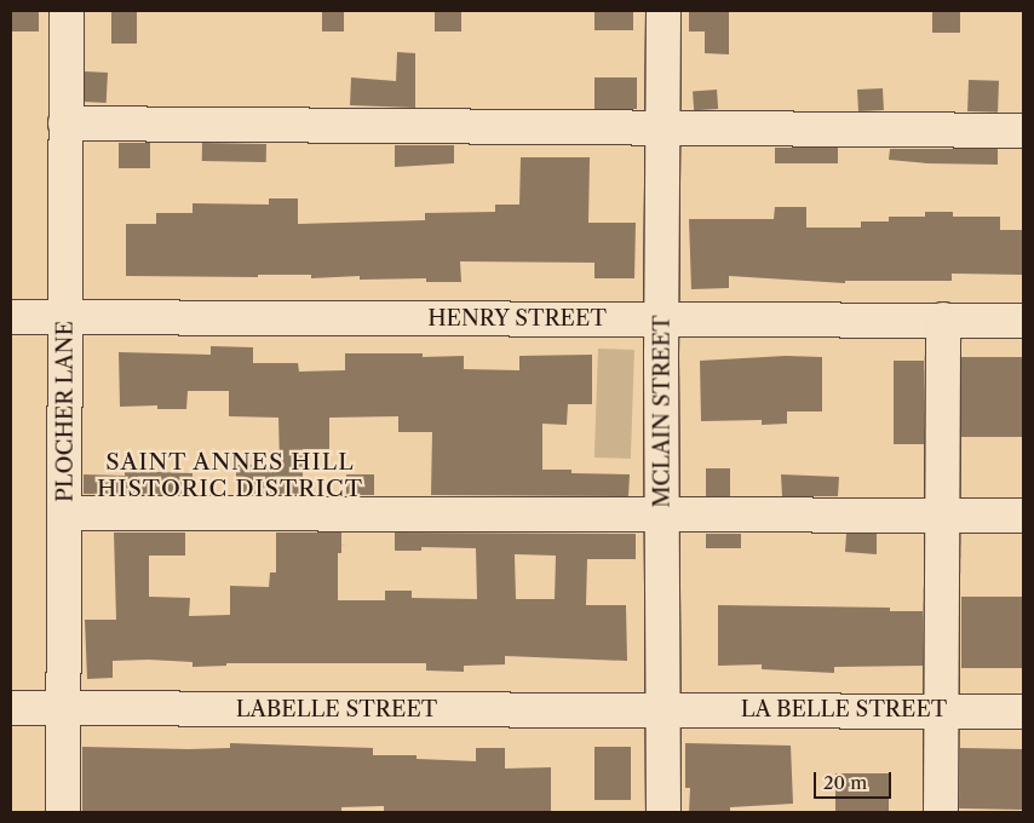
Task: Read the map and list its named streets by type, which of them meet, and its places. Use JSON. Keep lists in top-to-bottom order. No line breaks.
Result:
{"streets":{"street":["HENRY STREET","PLOCHER LANE","MCLAIN STREET","LABELLE STREET","LA BELLE STREET"]},"crossings":[["HENRY STREET","PLOCHER LANE"],["HENRY STREET","MCLAIN STREET"],["PLOCHER LANE","LABELLE STREET"],["MCLAIN STREET","LABELLE STREET"],["MCLAIN STREET","LA BELLE STREET"],["LABELLE STREET","LA BELLE STREET"]],"districts":["SAINT ANNES HILL HISTORIC DISTRICT"],"scale_bar":"20 m"}
